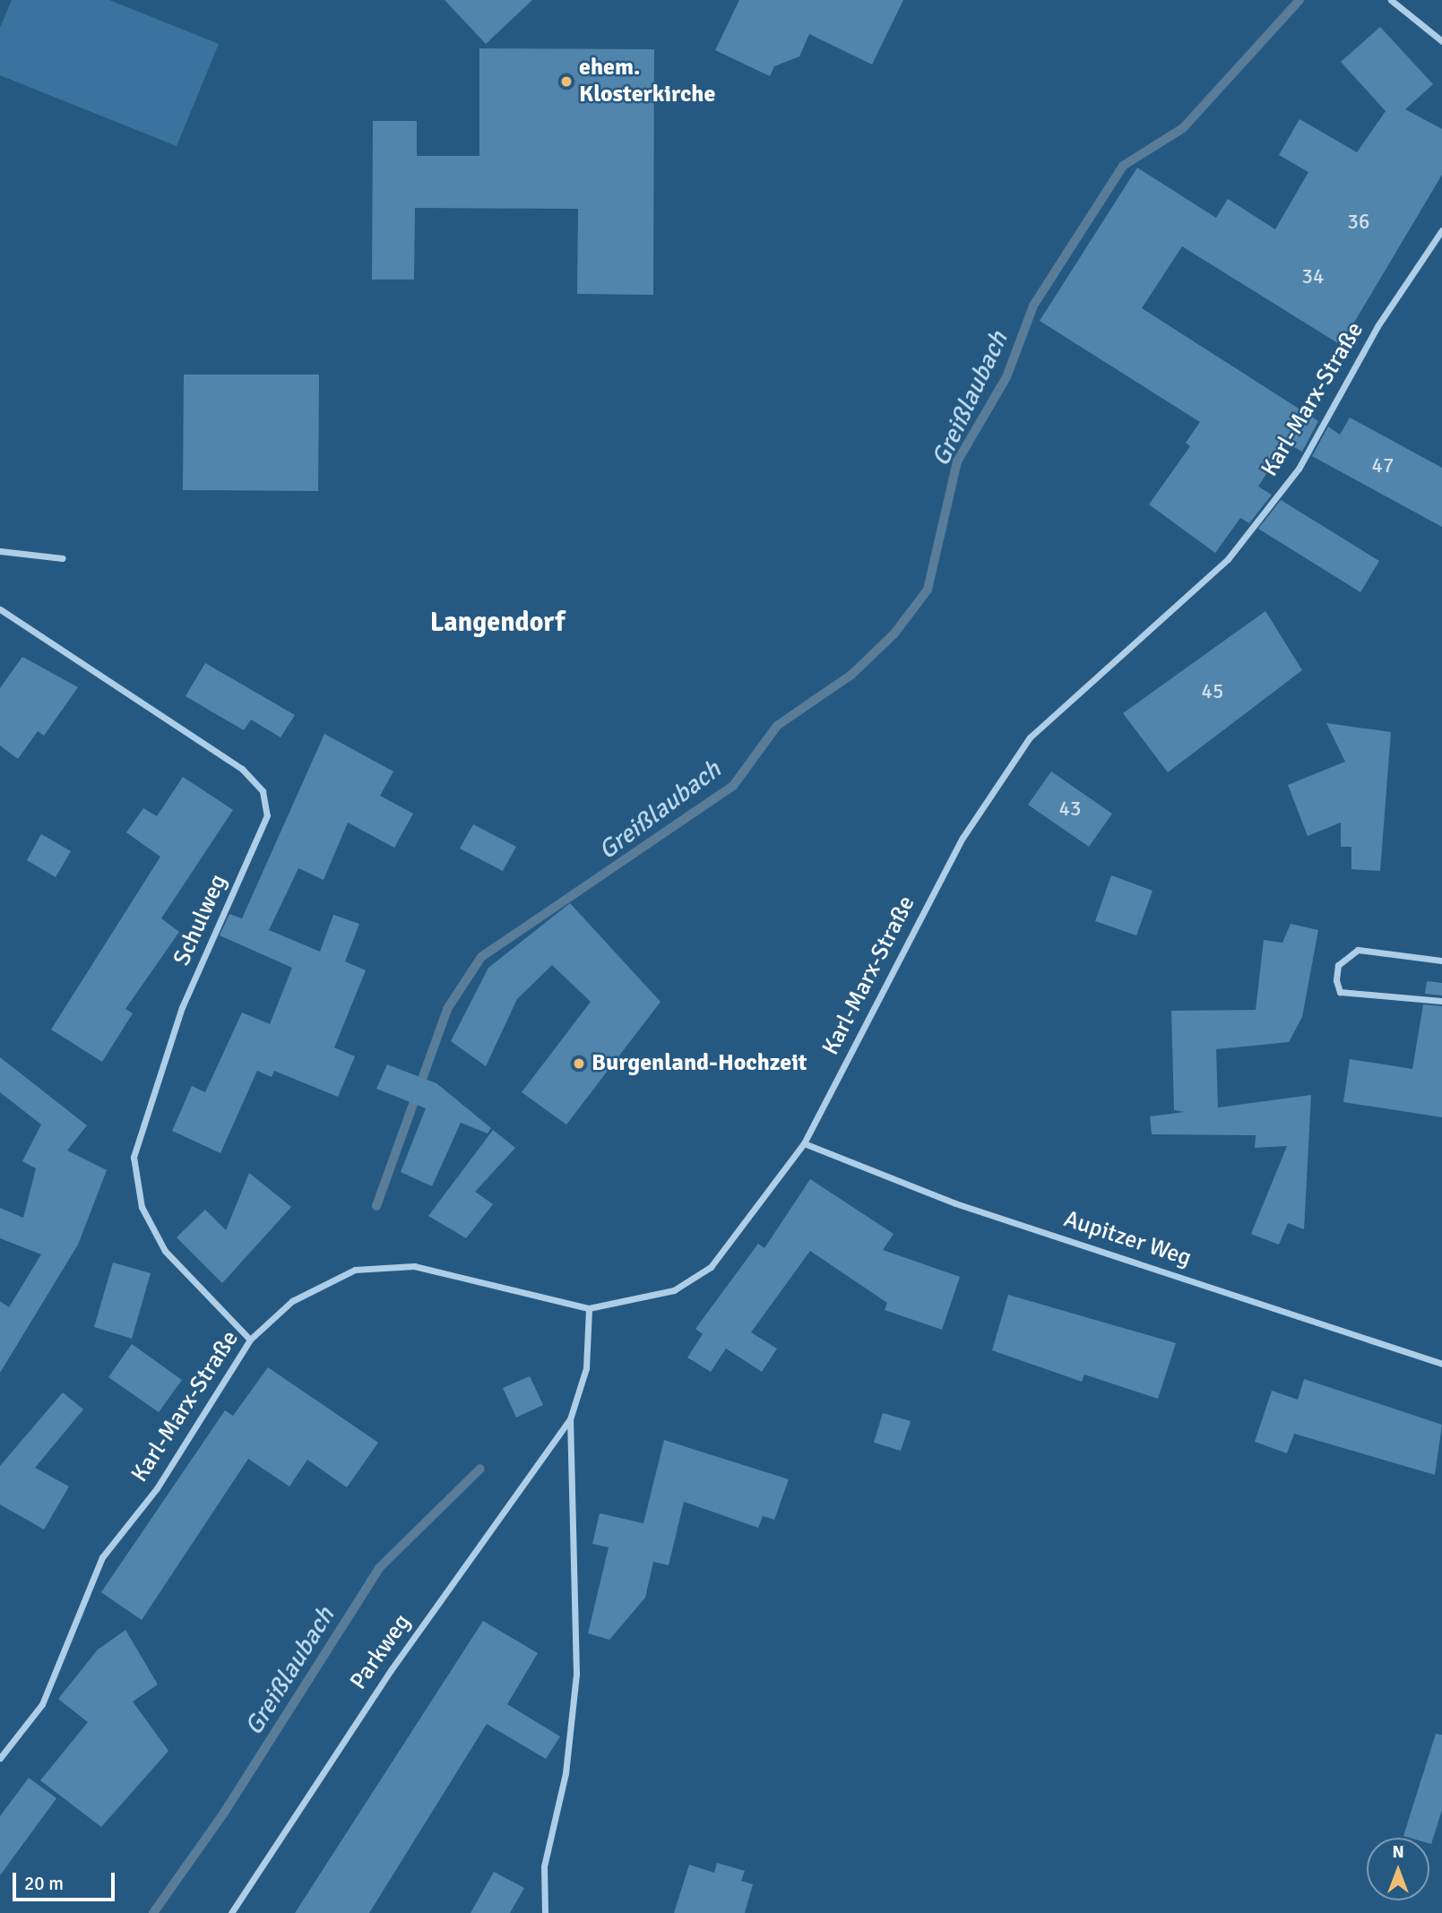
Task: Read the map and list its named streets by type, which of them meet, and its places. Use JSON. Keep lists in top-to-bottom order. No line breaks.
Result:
{"streets":{"street":["Karl-Marx-Straße","Schulweg","Aupitzer Weg","Parkweg"]},"crossings":[["Karl-Marx-Straße","Schulweg"],["Karl-Marx-Straße","Aupitzer Weg"],["Karl-Marx-Straße","Parkweg"]],"districts":["Langendorf"],"water":["Greißlaubach"],"places":["ehem. Klosterkirche","Burgenland-Hochzeit"],"house_numbers":["36","34","47","45","43"],"scale_bar":"20 m","north":"top"}
